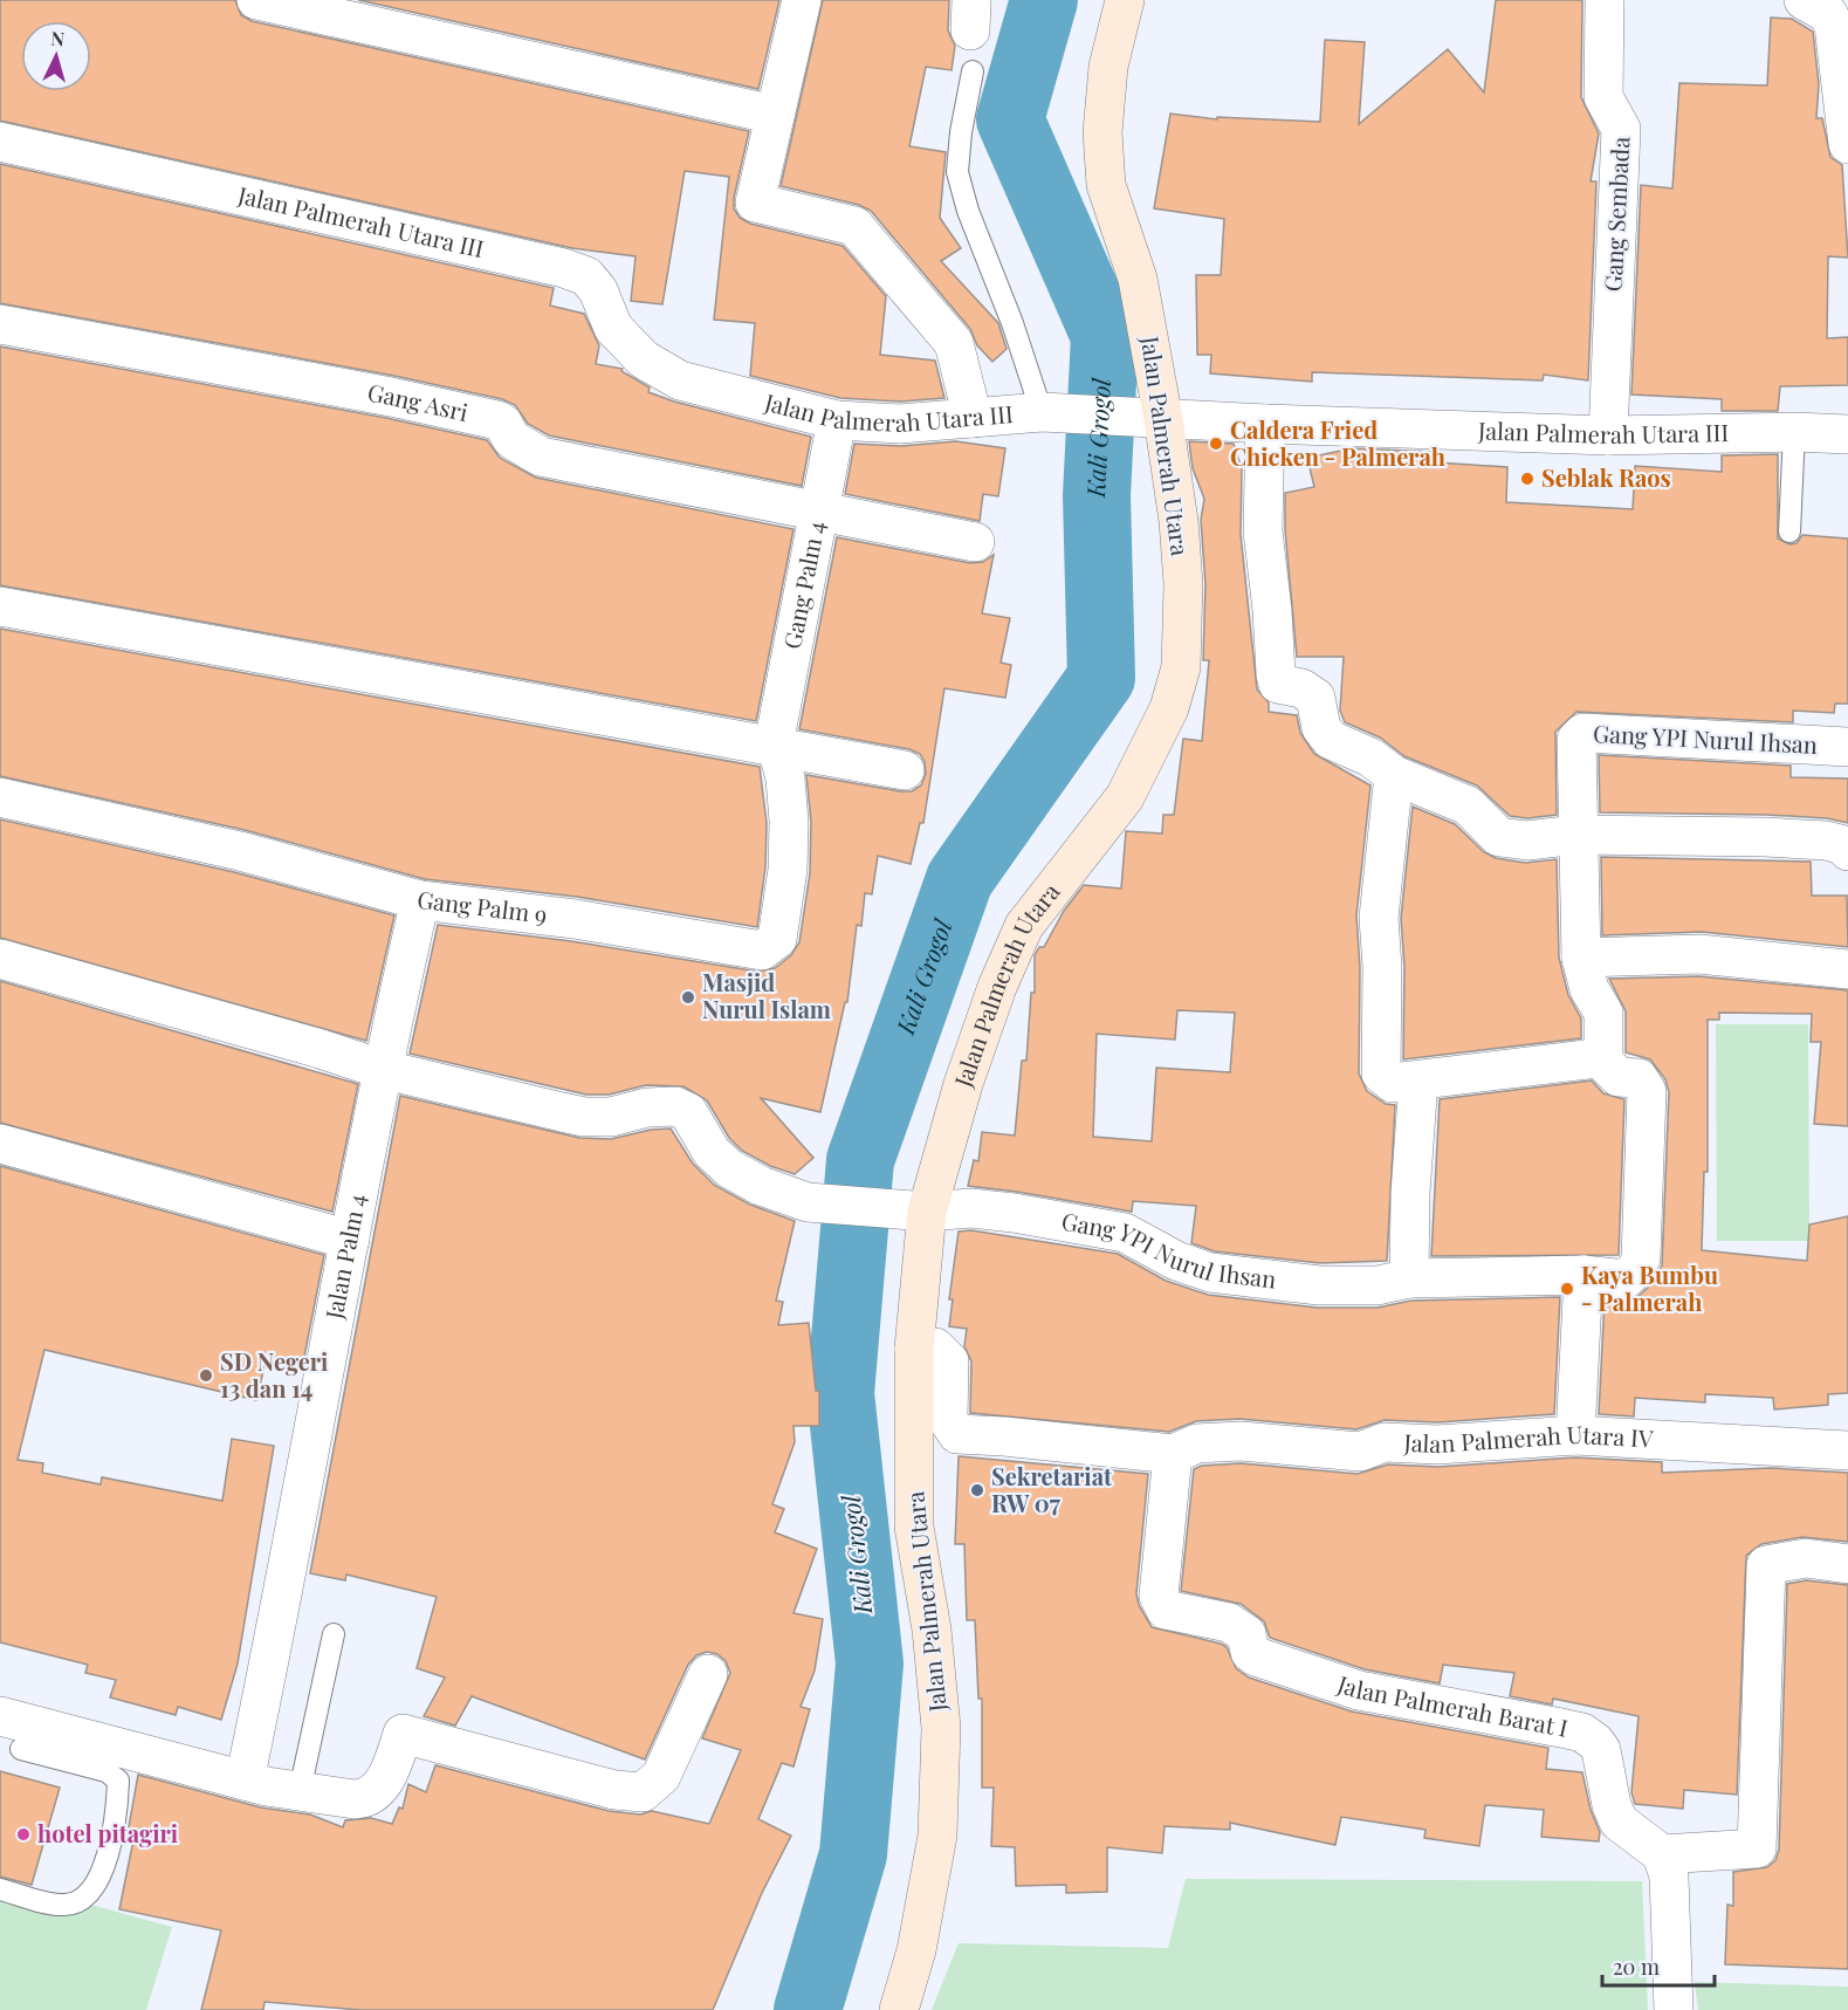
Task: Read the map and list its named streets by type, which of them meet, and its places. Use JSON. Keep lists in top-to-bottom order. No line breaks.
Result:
{"streets":{"street":["Gang Sembada","Jalan Palmerah Utara III","Gang Asri","Jalan Palmerah Utara","Gang Palm 4","Gang YPI Nurul Ihsan","Gang Palm 9","Jalan Palm 4","Jalan Palmerah Utara IV","Jalan Palmerah Barat I"]},"crossings":[["Gang Sembada","Jalan Palmerah Utara III"],["Jalan Palmerah Utara III","Jalan Palmerah Utara"],["Jalan Palmerah Utara III","Gang Palm 4"],["Gang Asri","Gang Palm 4"],["Jalan Palmerah Utara","Gang YPI Nurul Ihsan"],["Gang Palm 4","Gang Palm 9"],["Gang YPI Nurul Ihsan","Jalan Palm 4"],["Gang Palm 9","Jalan Palm 4"],["Jalan Palmerah Utara IV","Jalan Palmerah Barat I"]],"water":["Kali Grogol"],"places":["Caldera Fried Chicken - Palmerah","Seblak Raos","Masjid Nurul Islam","Kaya Bumbu - Palmerah","SD Negeri 13 dan 14","Sekretariat RW 07","hotel pitagiri"],"scale_bar":"20 m","north":"top"}
